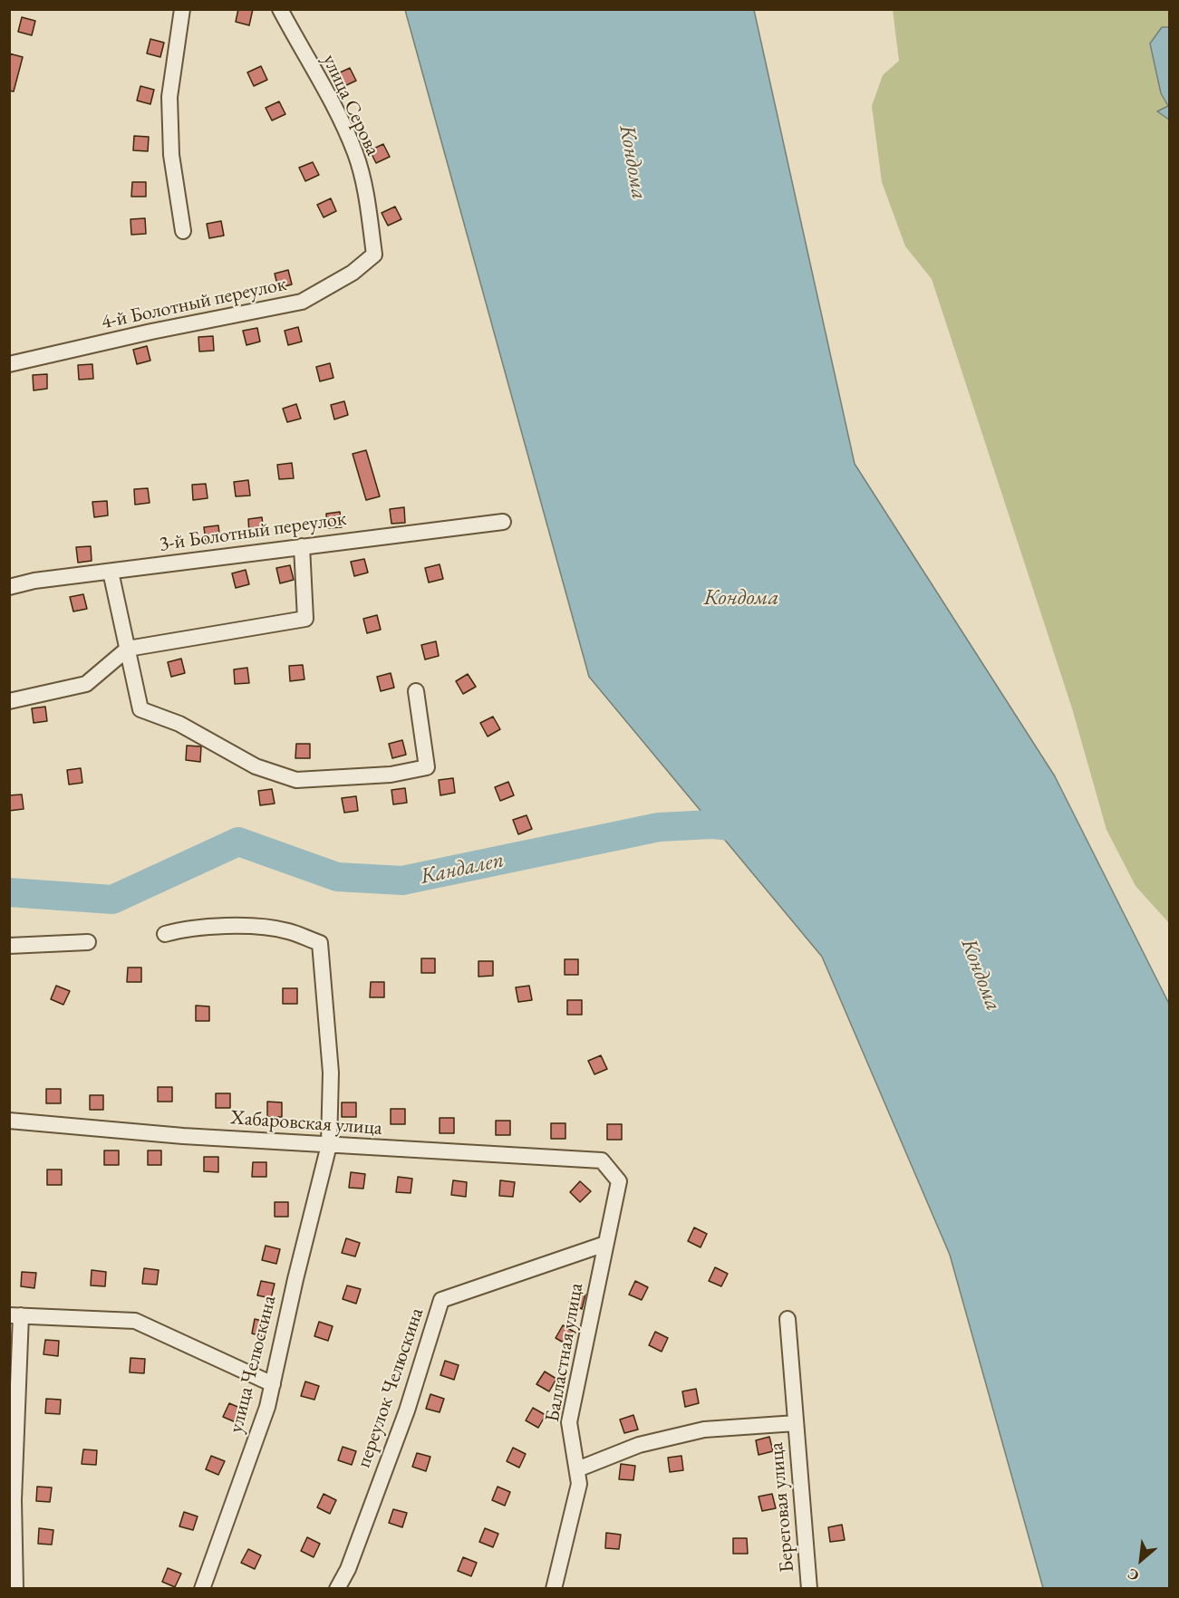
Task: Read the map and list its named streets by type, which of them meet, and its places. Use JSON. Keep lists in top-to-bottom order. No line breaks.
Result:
{"streets":{"street":["улица Серова","4-й Болотный переулок","3-й Болотный переулок","Хабаровская улица","Балластная улица","улица Челюскина","переулок Челюскина","Береговая улица"]},"crossings":[["улица Серова","4-й Болотный переулок"],["Хабаровская улица","Балластная улица"],["Хабаровская улица","улица Челюскина"],["Балластная улица","переулок Челюскина"],["Балластная улица","Береговая улица"]],"water":["Кондома","Кандалеп"],"north":"bottom left"}
